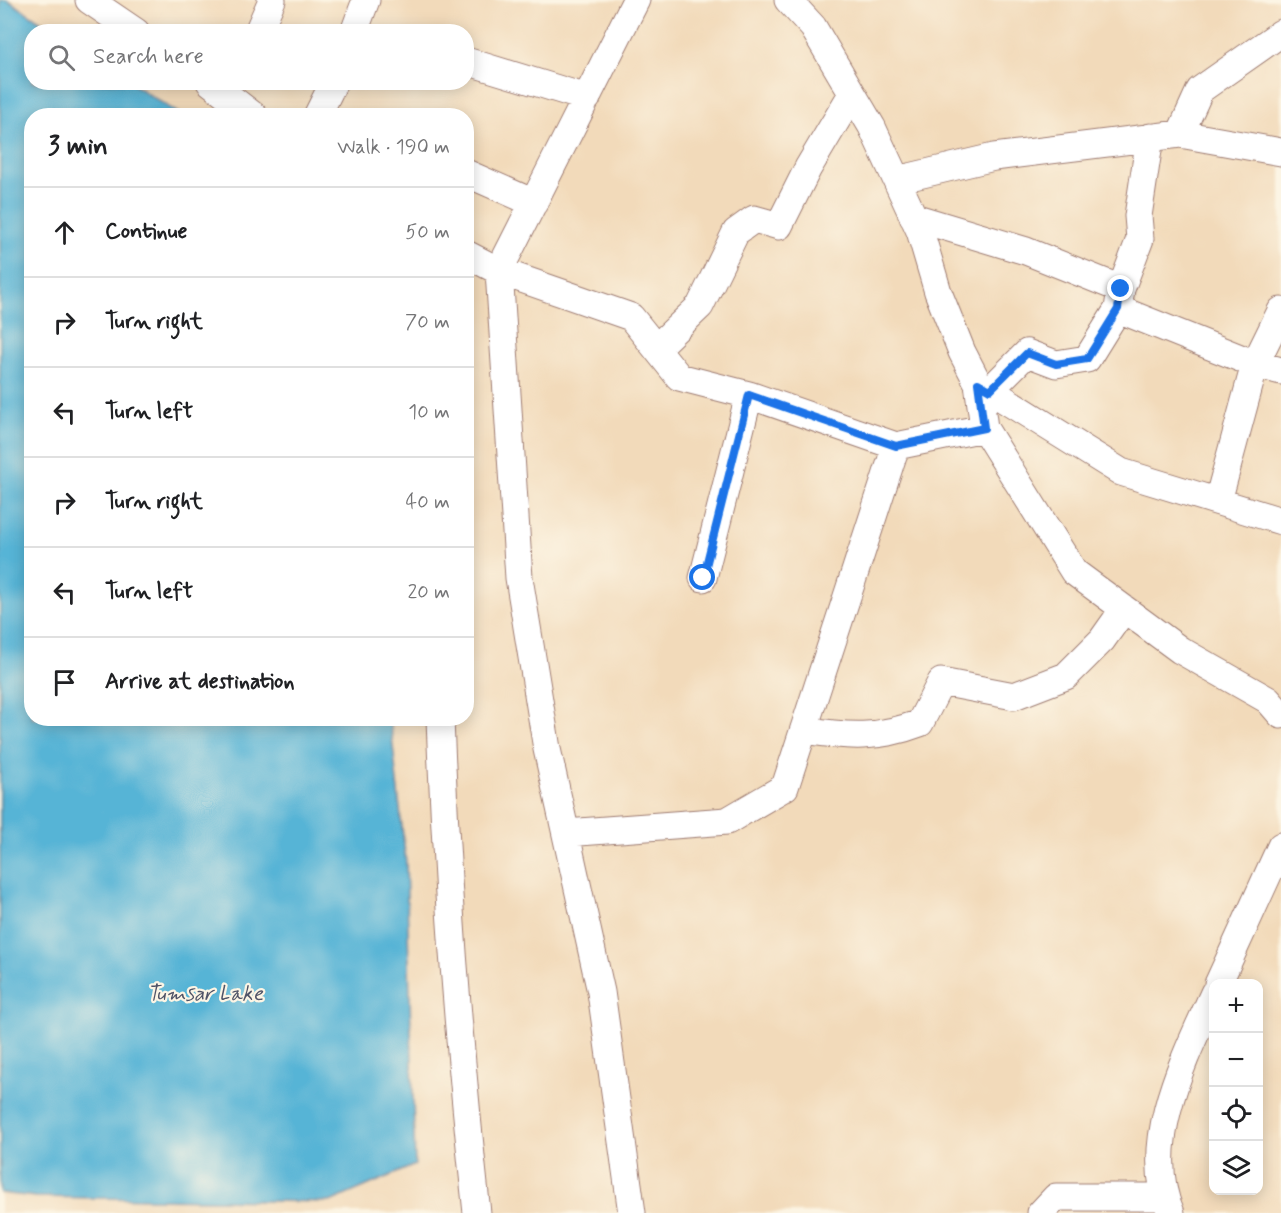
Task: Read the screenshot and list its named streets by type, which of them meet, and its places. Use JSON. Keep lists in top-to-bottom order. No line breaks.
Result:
{"water":["Tumsar Lake"],"page":{"search":"Search here","heading":["3 min","Walk · 190 m"],"list":[["Continue","50 m"],["Turn right","70 m"],["Turn left","10 m"],["Turn right","40 m"],["Turn left","20 m"],"Arrive at destination"],"map_buttons":["+","−"]}}
